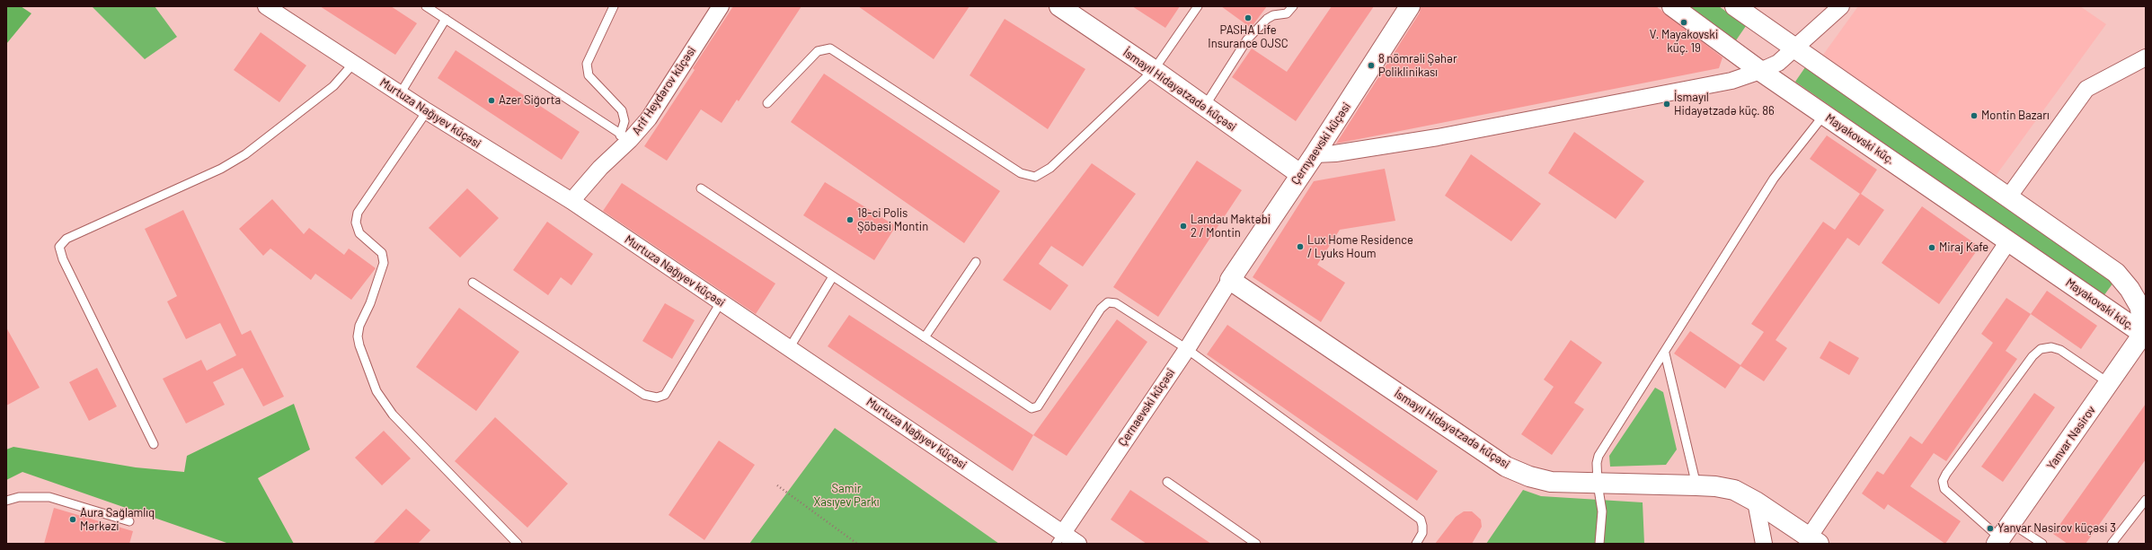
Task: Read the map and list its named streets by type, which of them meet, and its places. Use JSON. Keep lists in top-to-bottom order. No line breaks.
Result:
{"streets":{"street":["İsmayıl Hidayətzadə küçəsi","Arif Heydərov küçəsi","Murtuza Nağıyev küçəsi","Mayakovski küç.","Çernyaevski küçəsi","Çernaevski küçəsi","Yanvar Nəsirov"]},"crossings":[["İsmayıl Hidayətzadə küçəsi","Çernyaevski küçəsi"],["İsmayıl Hidayətzadə küçəsi","Çernaevski küçəsi"],["Arif Heydərov küçəsi","Murtuza Nağıyev küçəsi"],["Murtuza Nağıyev küçəsi","Çernaevski küçəsi"],["Mayakovski küç.","Yanvar Nəsirov"],["Çernyaevski küçəsi","Çernaevski küçəsi"]],"parks":["Samir Xasıyev Parkı"],"places":["PASHA Life Insurance OJSC","V. Mayakovski küç. 19","8 nömrəli Şəhər Poliklinikası","Azer Siğorta","İsmayıl Hidayətzadə küç. 86","Montin Bazarı","18-ci Polis Şöbəsi Montin","Landau Məktəbi 2 / Montin","Lux Home Residence / Lyuks Houm","Miraj Kafe","Aura Sağlamlıq Mərkəzi","Yanvar Nəsirov küçəsi 3"]}
